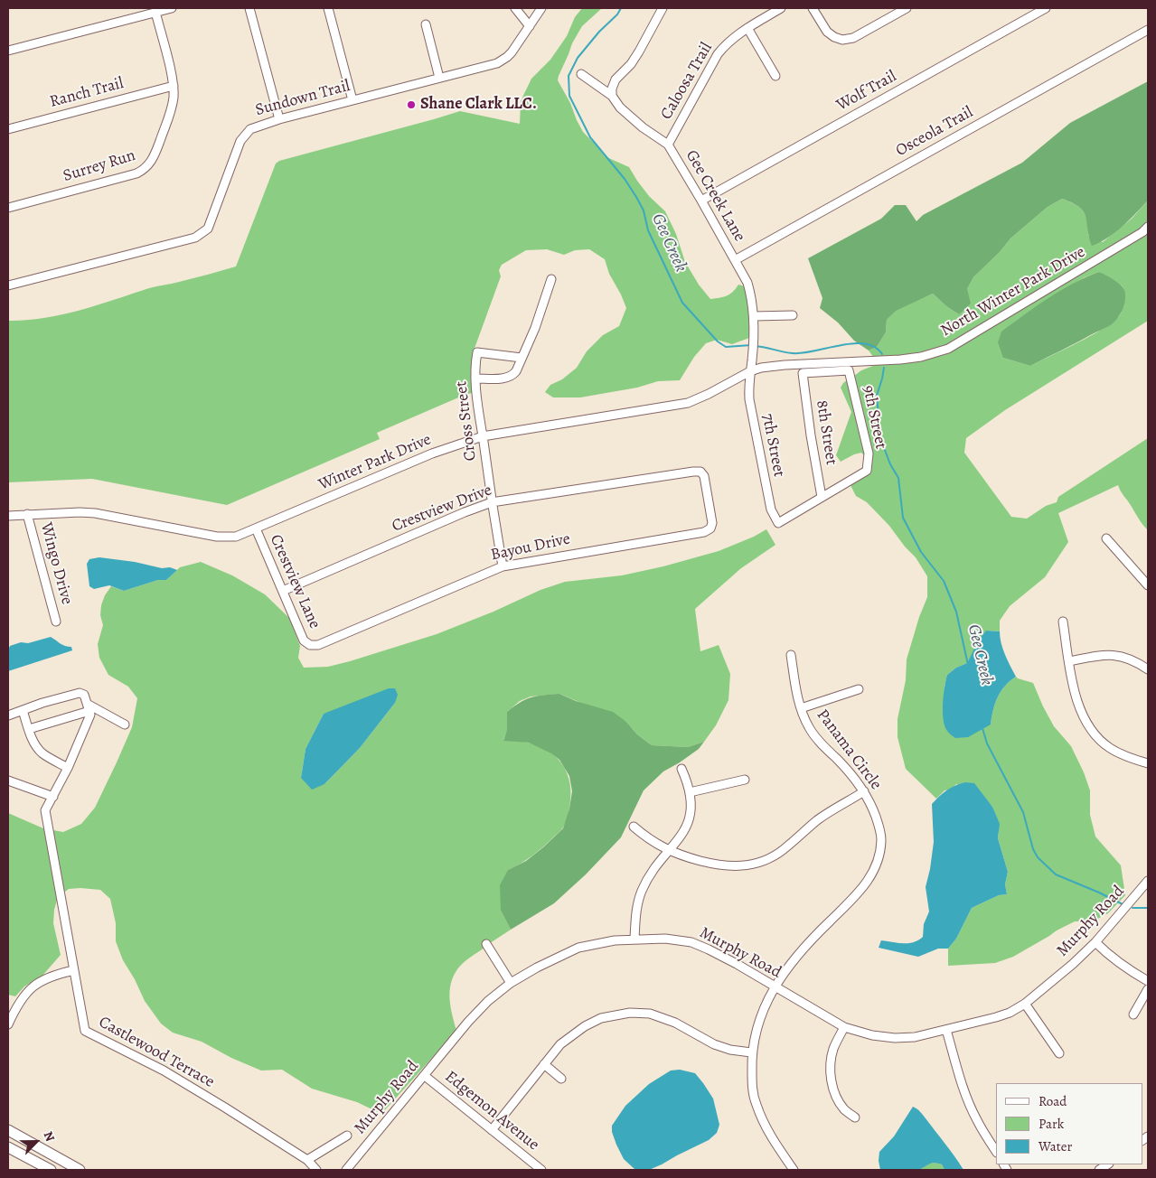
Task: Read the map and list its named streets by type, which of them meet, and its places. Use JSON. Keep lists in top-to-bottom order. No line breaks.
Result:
{"streets":{"street":["Caloosa Trail","Wolf Trail","Ranch Trail","Sundown Trail","Osceola Trail","Surrey Run","Gee Creek Lane","North Winter Park Drive","9th Street","Cross Street","8th Street","7th Street","Winter Park Drive","Crestview Drive","Bayou Drive","Wingo Drive","Crestview Lane","Panama Circle","Murphy Road","Castlewood Terrace","Edgemon Avenue"]},"crossings":[["Caloosa Trail","Gee Creek Lane"],["Wolf Trail","Gee Creek Lane"],["Ranch Trail","Surrey Run"],["Osceola Trail","Gee Creek Lane"],["Gee Creek Lane","North Winter Park Drive"],["Gee Creek Lane","7th Street"],["Gee Creek Lane","Winter Park Drive"],["North Winter Park Drive","7th Street"],["North Winter Park Drive","Winter Park Drive"],["9th Street","8th Street"],["9th Street","7th Street"],["Cross Street","Winter Park Drive"],["Cross Street","Crestview Drive"],["Cross Street","Bayou Drive"],["8th Street","7th Street"],["7th Street","Winter Park Drive"],["Winter Park Drive","Wingo Drive"],["Winter Park Drive","Crestview Lane"],["Crestview Drive","Bayou Drive"],["Crestview Drive","Crestview Lane"],["Bayou Drive","Crestview Lane"],["Panama Circle","Murphy Road"],["Murphy Road","Edgemon Avenue"]],"water":["Gee Creek"],"places":["Shane Clark LLC."],"legend":["Road","Park","Water"],"north":"top right"}
